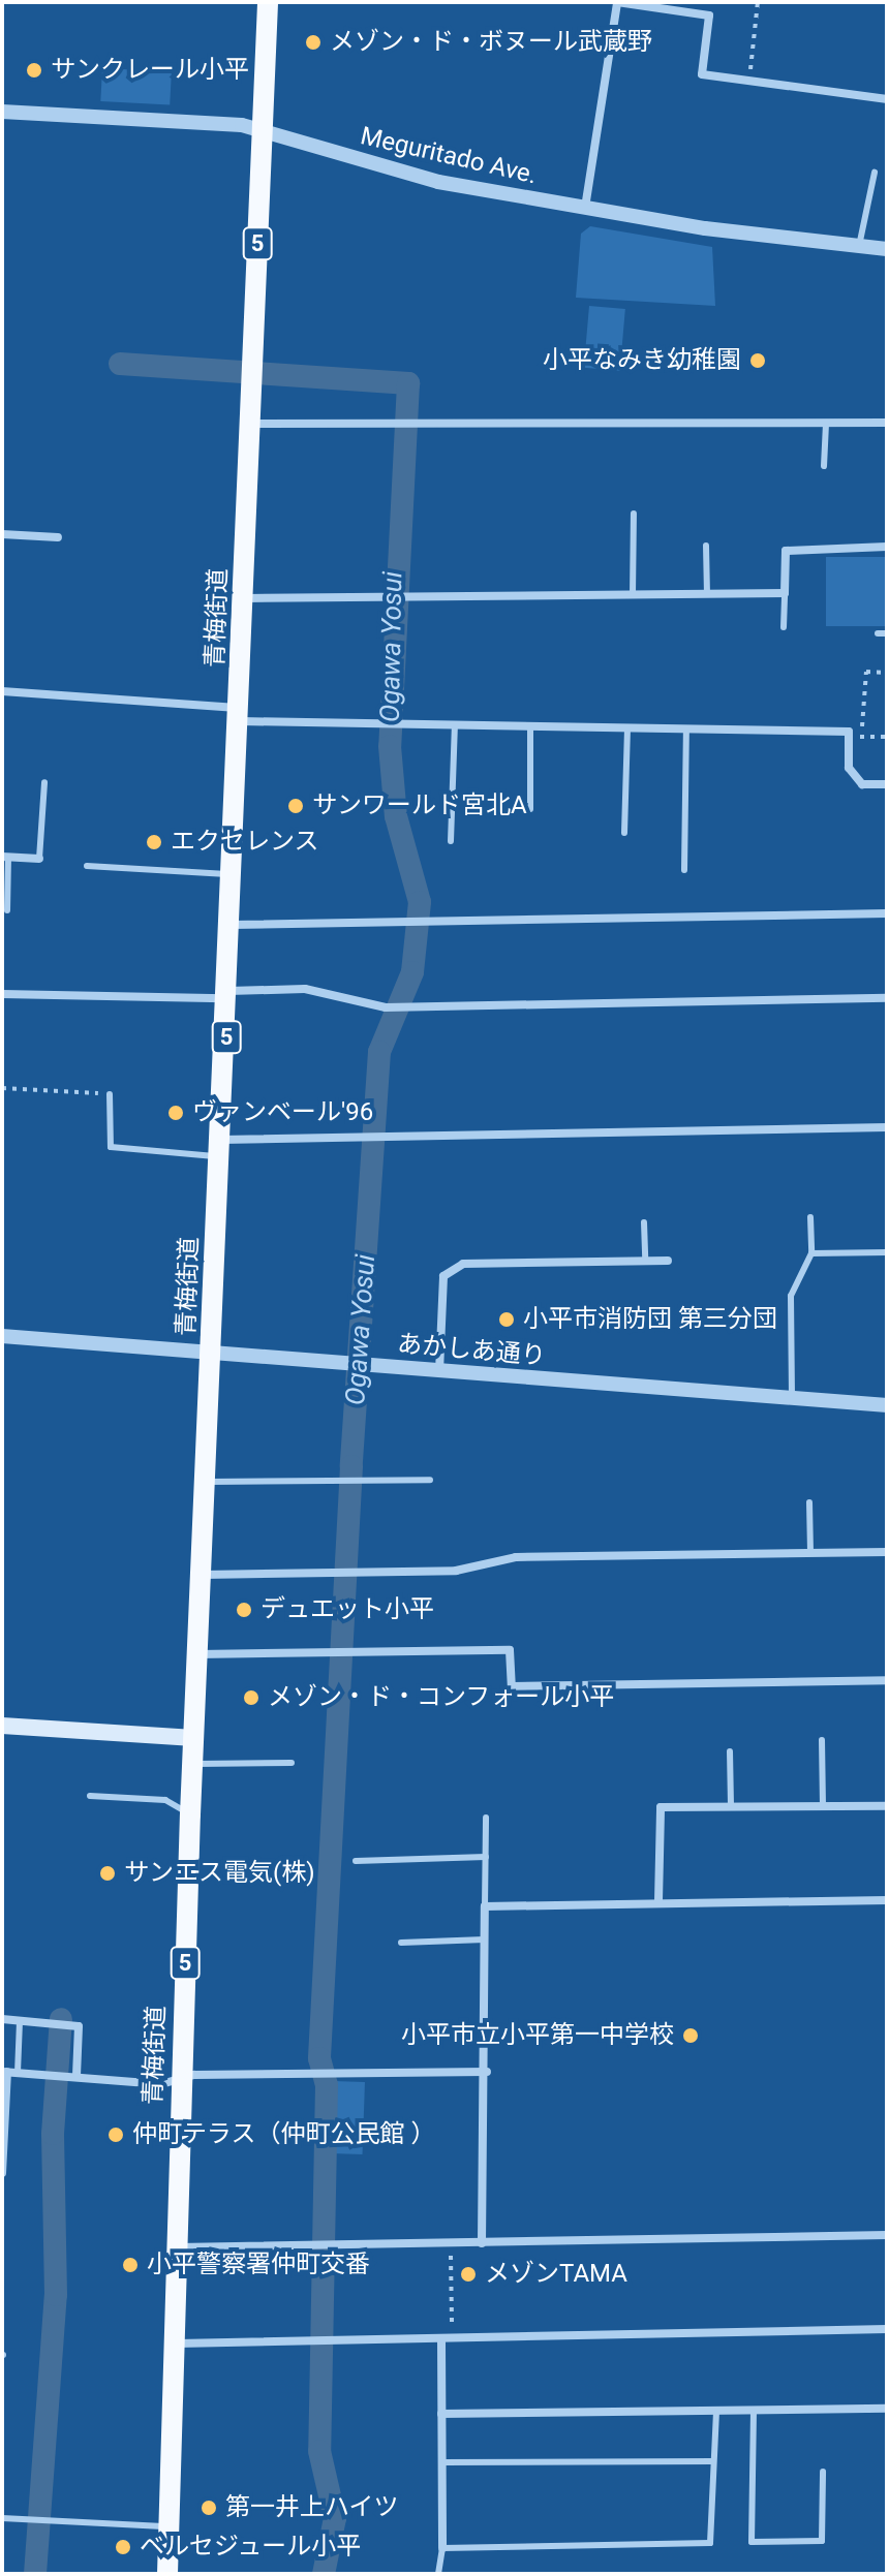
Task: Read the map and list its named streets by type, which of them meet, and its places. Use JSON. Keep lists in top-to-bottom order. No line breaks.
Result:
{"streets":{"main road":["5","青梅街道"],"street":["Meguritado Ave.","あかしあ通り"]},"crossings":[["Meguritado Ave.","青梅街道"],["青梅街道","あかしあ通り"]],"water":["Ogawa Yosui"],"places":["メゾン・ド・ボヌール武蔵野","サンクレール小平","小平なみき幼稚園","サンワールド宮北A","エクセレンス","ヴァンベール'96","小平市消防団 第三分団","デュエット小平","メゾン・ド・コンフォール小平","サンエス電気(株)","小平市立小平第一中学校","仲町テラス（仲町公民館 ）","小平警察署仲町交番","メゾンTAMA","第一井上ハイツ","ベルセジュール小平"]}
